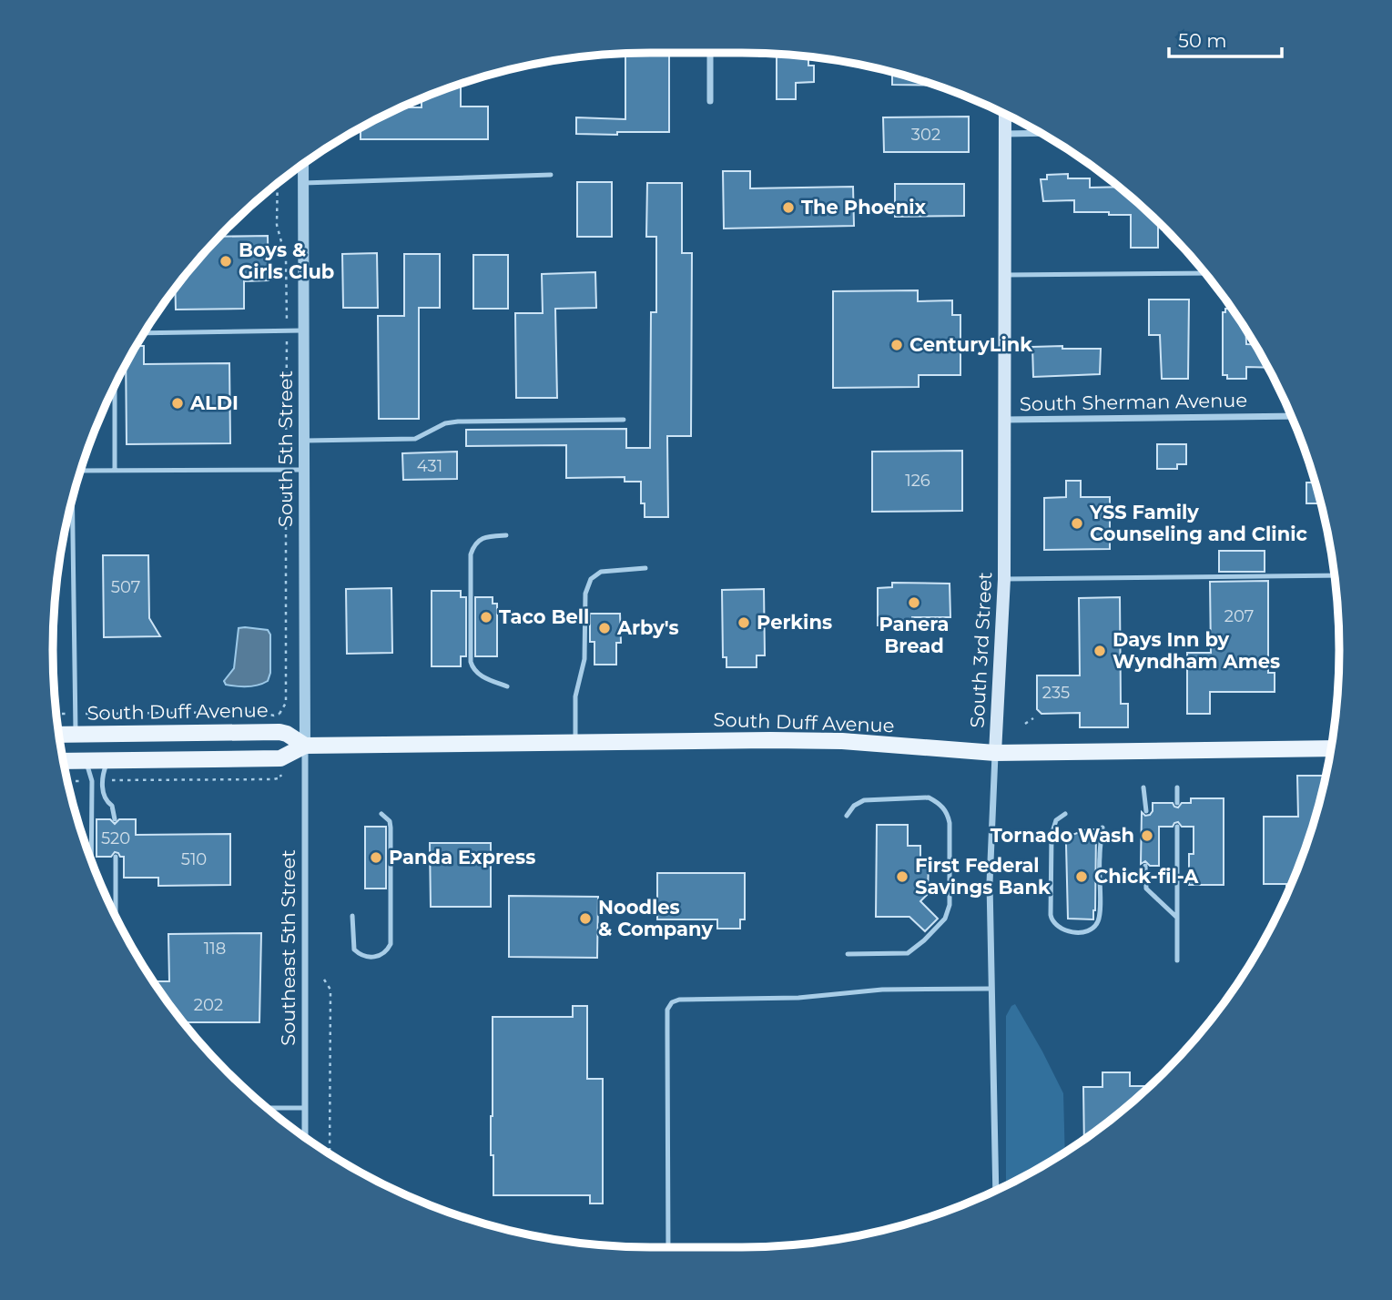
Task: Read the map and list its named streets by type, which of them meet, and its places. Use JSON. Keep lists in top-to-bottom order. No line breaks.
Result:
{"streets":{"main road":["South 3rd Street","South Duff Avenue"],"street":["South Sherman Avenue","South 5th Street","Southeast 5th Street"]},"crossings":[["South Sherman Avenue","South 3rd Street"],["South 5th Street","South Duff Avenue"],["South 5th Street","Southeast 5th Street"],["South 3rd Street","South Duff Avenue"],["South Duff Avenue","Southeast 5th Street"]],"places":["The Phoenix","Boys & Girls Club","CenturyLink","ALDI","YSS Family Counseling and Clinic","Panera Bread","Taco Bell","Perkins","Arby's","Days Inn by Wyndham Ames","Tornado Wash","Panda Express","First Federal Savings Bank","Chick-fil-A","Noodles & Company"],"house_numbers":["302","431","126","507","207","235","520","510","118","202"],"scale_bar":"50 m"}
